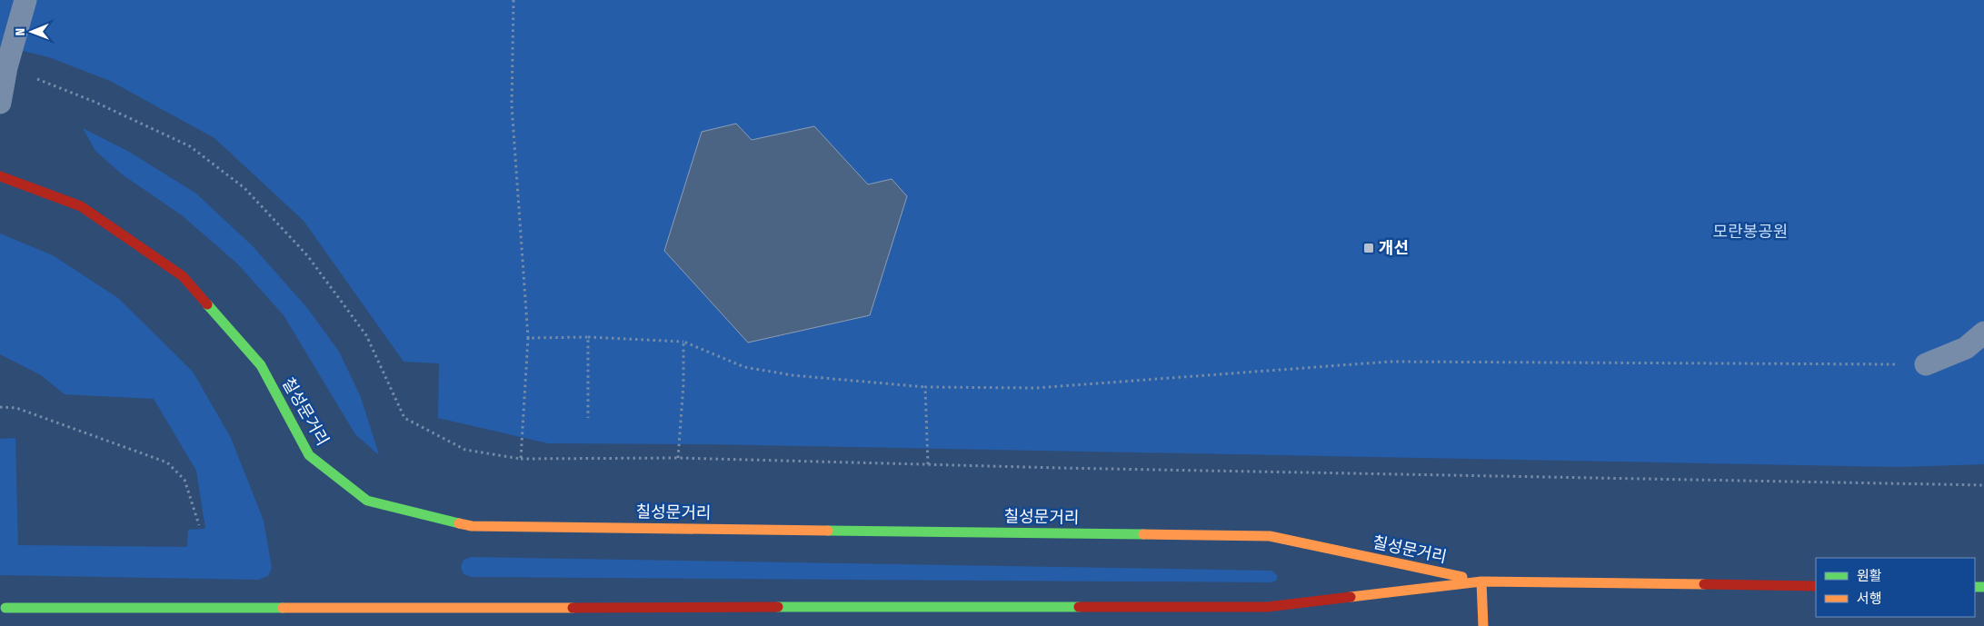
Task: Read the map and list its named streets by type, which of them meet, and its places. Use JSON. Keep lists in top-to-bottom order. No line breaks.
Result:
{"streets":{"main road":["칠성문거리"]},"parks":["모란봉공원"],"places":{"transit":["개선"]},"legend":["원활","서행"],"north":"left"}
